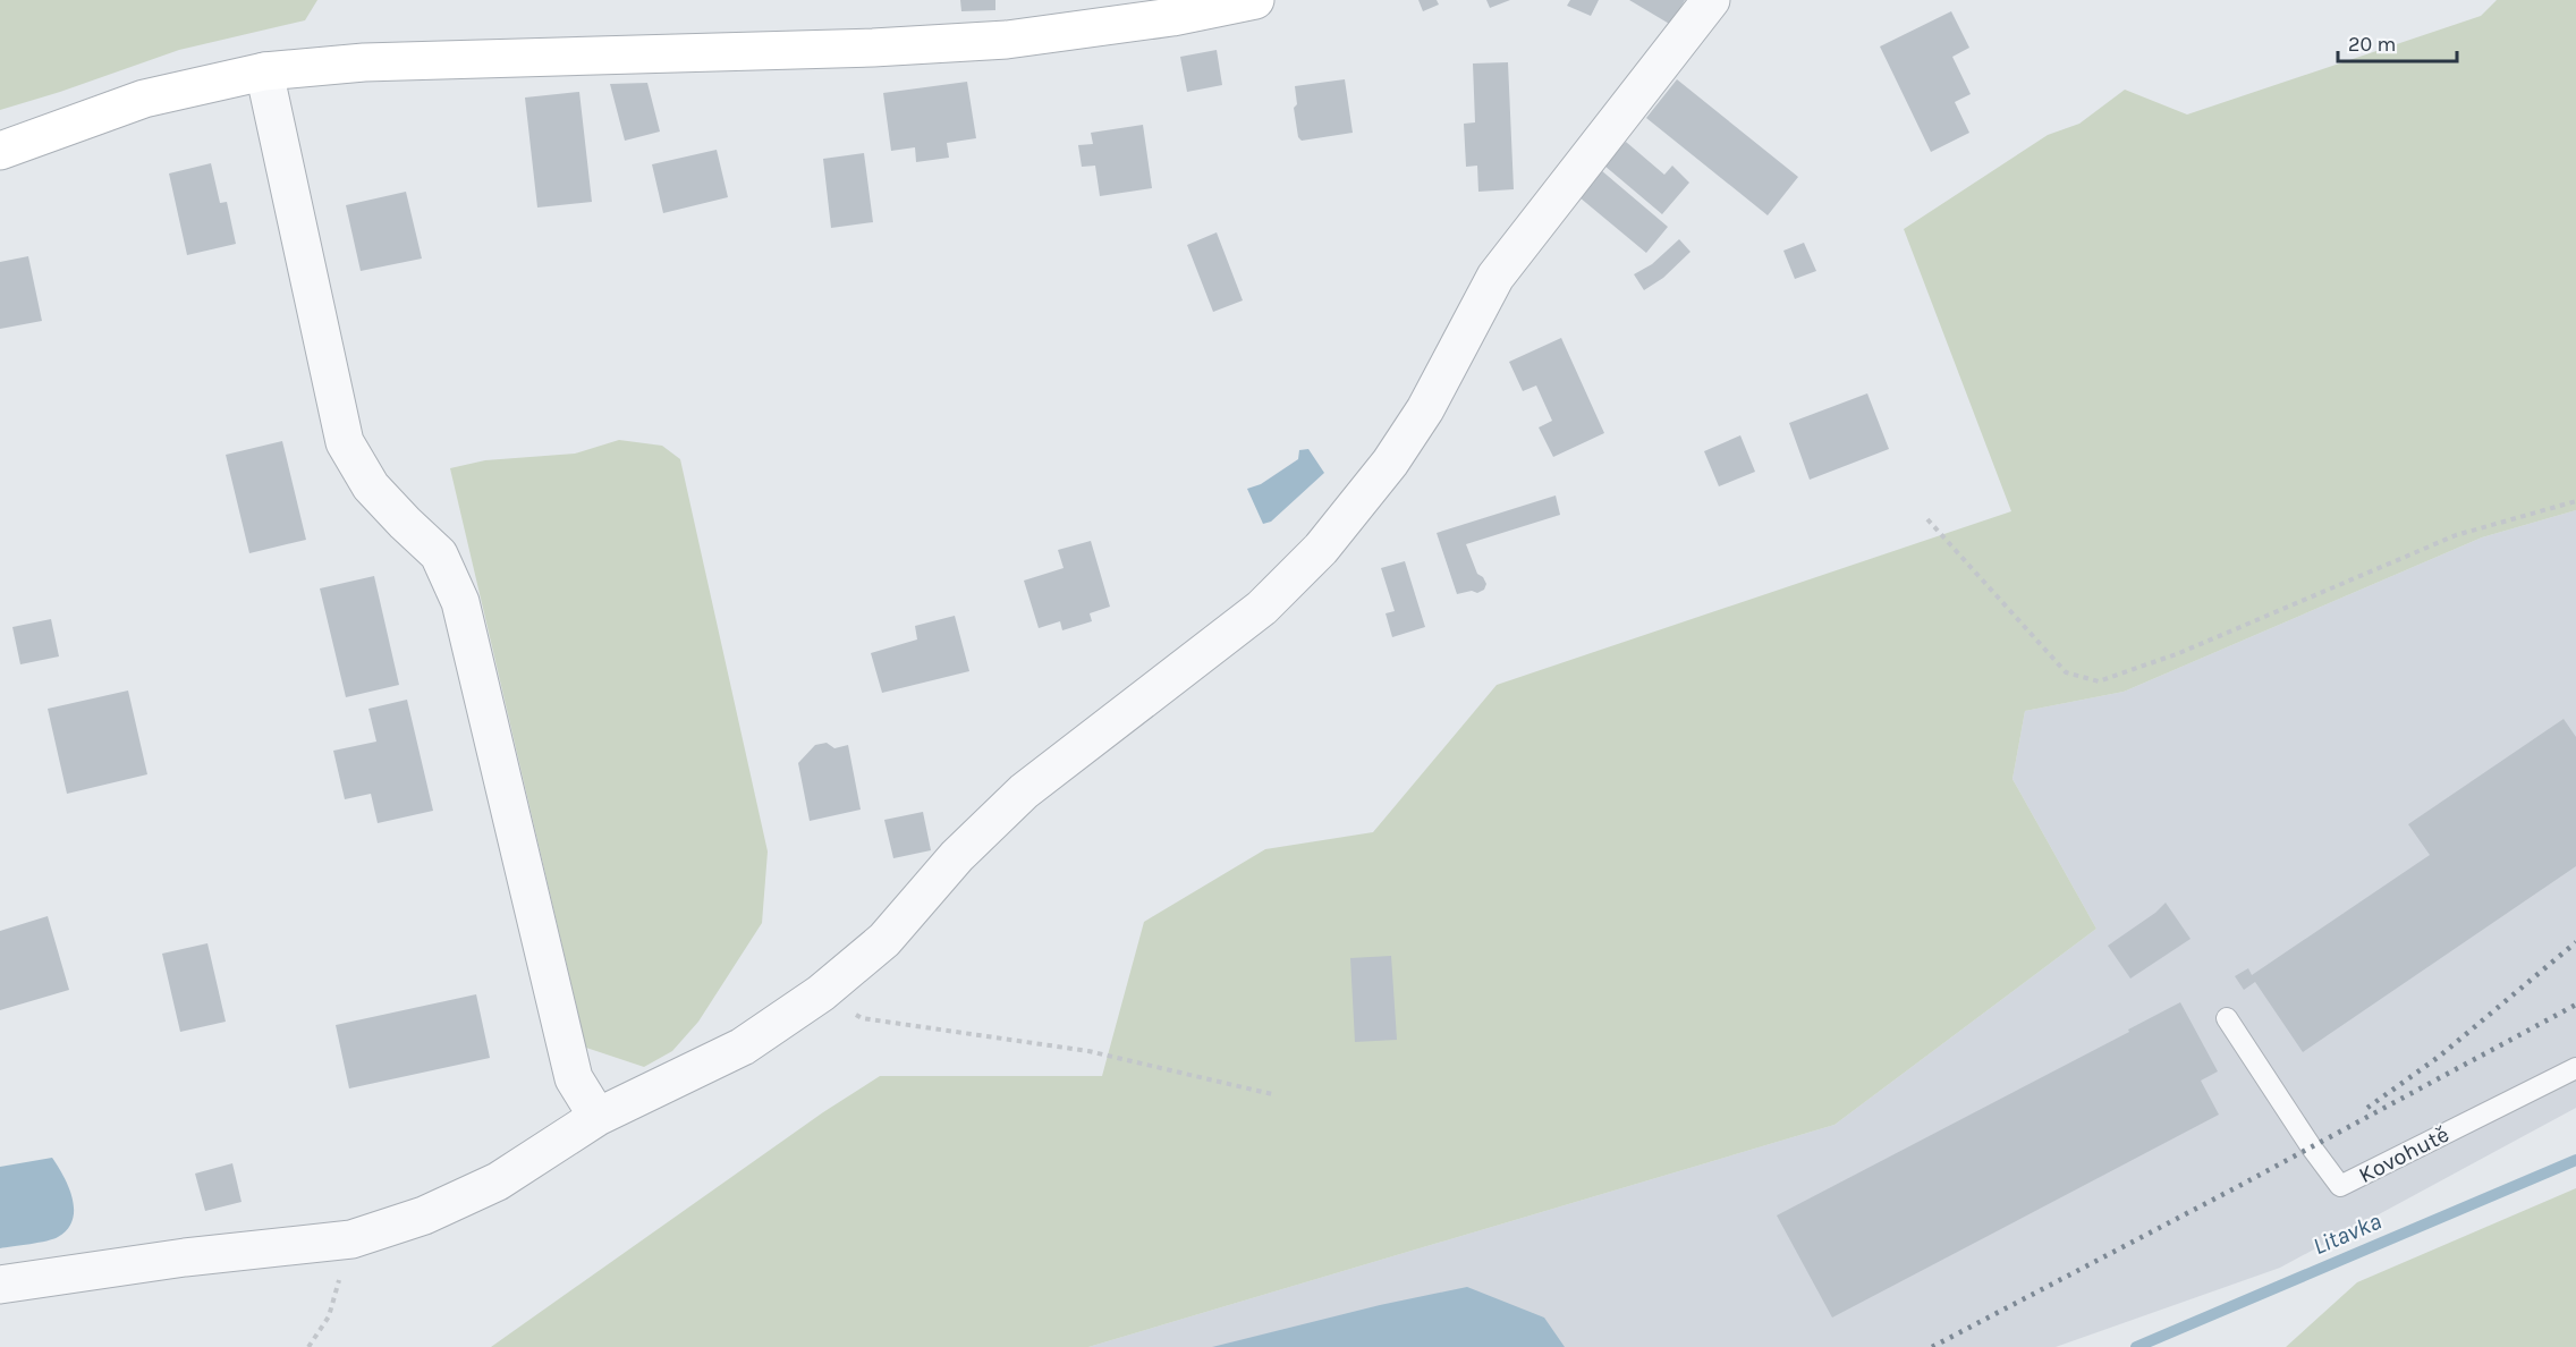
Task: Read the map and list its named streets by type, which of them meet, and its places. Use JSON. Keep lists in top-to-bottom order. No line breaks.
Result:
{"streets":{"lane":["Kovohutě"]},"water":["Litavka"],"scale_bar":"20 m"}
